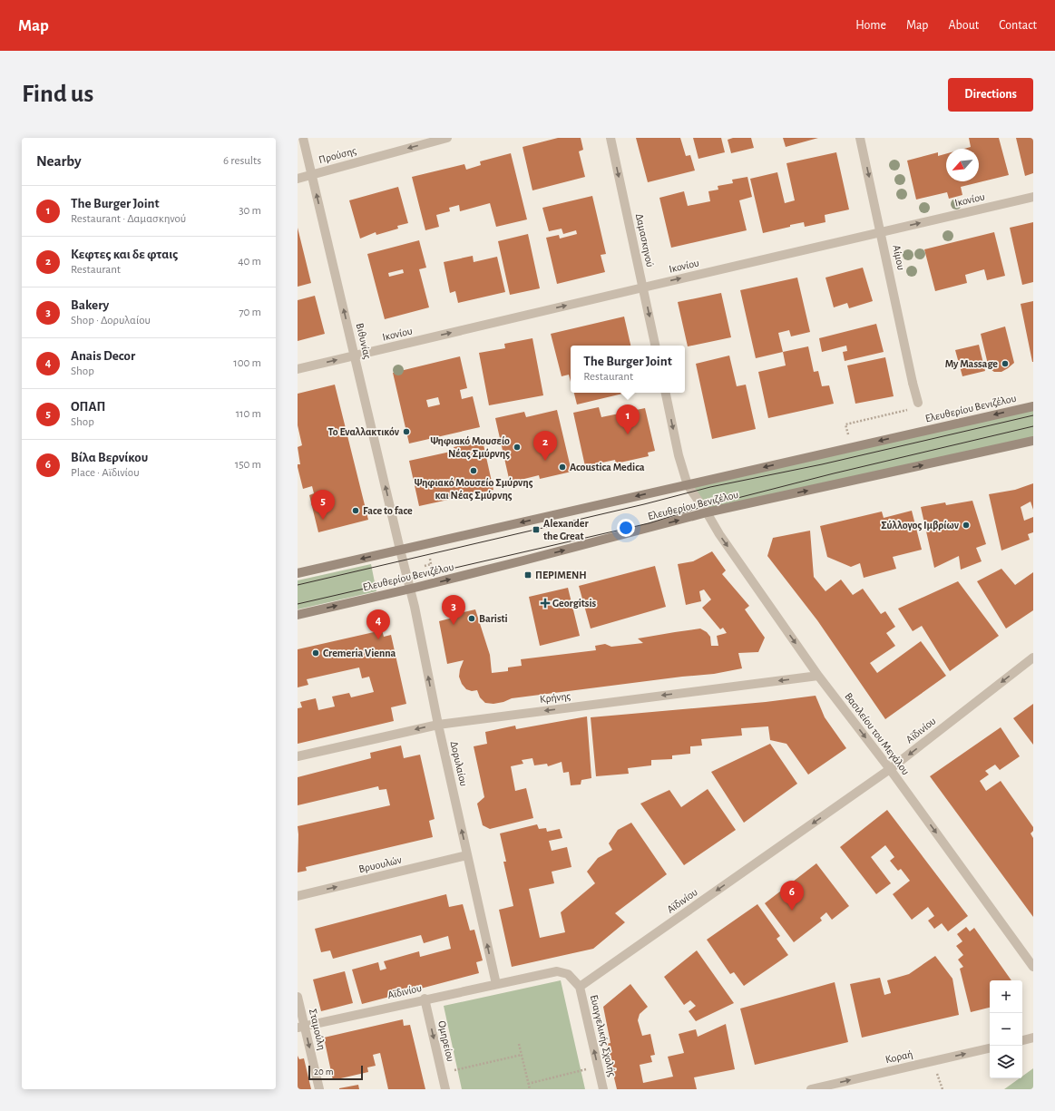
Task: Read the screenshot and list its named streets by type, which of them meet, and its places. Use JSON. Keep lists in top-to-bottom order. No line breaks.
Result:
{"streets":{"main road":["Ελευθερίου Βενιζέλου"],"street":["Προύσης","Ικονίου","Δαμασκηνού","Αίμου","Βιθυνίας","Κρήνης","Αϊδινίου","Βασιλείου του Μεγάλου","Δορυλαίου","Βρυουλών","Σταμούλη","Ευαγγελικής Σχολής","Ομηρείου","Κοραή"]},"crossings":[["Προύσης","Βιθυνίας"],["Ικονίου","Δαμασκηνού"],["Ικονίου","Αίμου"],["Ικονίου","Βιθυνίας"],["Βιθυνίας","Ελευθερίου Βενιζέλου"],["Βιθυνίας","Δορυλαίου"],["Ελευθερίου Βενιζέλου","Βασιλείου του Μεγάλου"],["Ελευθερίου Βενιζέλου","Δορυλαίου"],["Κρήνης","Βασιλείου του Μεγάλου"],["Κρήνης","Δορυλαίου"],["Αϊδινίου","Βασιλείου του Μεγάλου"],["Αϊδινίου","Δορυλαίου"],["Αϊδινίου","Σταμούλη"],["Αϊδινίου","Ευαγγελικής Σχολής"],["Αϊδινίου","Ομηρείου"],["Δορυλαίου","Βρυουλών"]],"one_way":["Προύσης","Ικονίου","Δαμασκηνού","Αίμου","Βιθυνίας","Κρήνης","Αϊδινίου","Βασιλείου του Μεγάλου","Δορυλαίου","Βρυουλών","Σταμούλη","Ευαγγελικής Σχολής","Ομηρείου","Κοραή"],"places":{"other":["My Massage","Το Εναλλακτικόν","Ψηφιακό Μουσείο Νέας Σμύρνης","Acoustica Medica","Ψηφιακό Μουσείο Σμύρνης και Νέας Σμύρνης","Face to face","Σύλλογος Ιμβρίων","Baristi","Cremeria Vienna"],"transit":["Alexander the Great","ΠΕΡΙΜΕΝΗ"],"health":["Georgitsis"]},"scale_bar":"20 m","north":"bottom left","page":{"header":"Map","nav":["Home","Map","About","Contact"],"buttons":"Directions","title":"Find us","heading":["Nearby","6 results"],"list":[{"mark":"1","name":"The Burger Joint","note":"Restaurant · Δαμασκηνού","value":"30 m"},{"mark":"2","name":"Κεφτες και δε φταις","note":"Restaurant","value":"40 m"},{"mark":"3","name":"Bakery","note":"Shop · Δορυλαίου","value":"70 m"},{"mark":"4","name":"Anais Decor","note":"Shop","value":"100 m"},{"mark":"5","name":"ΟΠΑΠ","note":"Shop","value":"110 m"},{"mark":"6","name":"Βίλα Βερνίκου","note":"Place · Αϊδινίου","value":"150 m"}],"popup":["The Burger Joint","Restaurant"],"pins":["1","2","5","3","4","6"],"map_buttons":["+","−"],"scale":"20 m"}}
